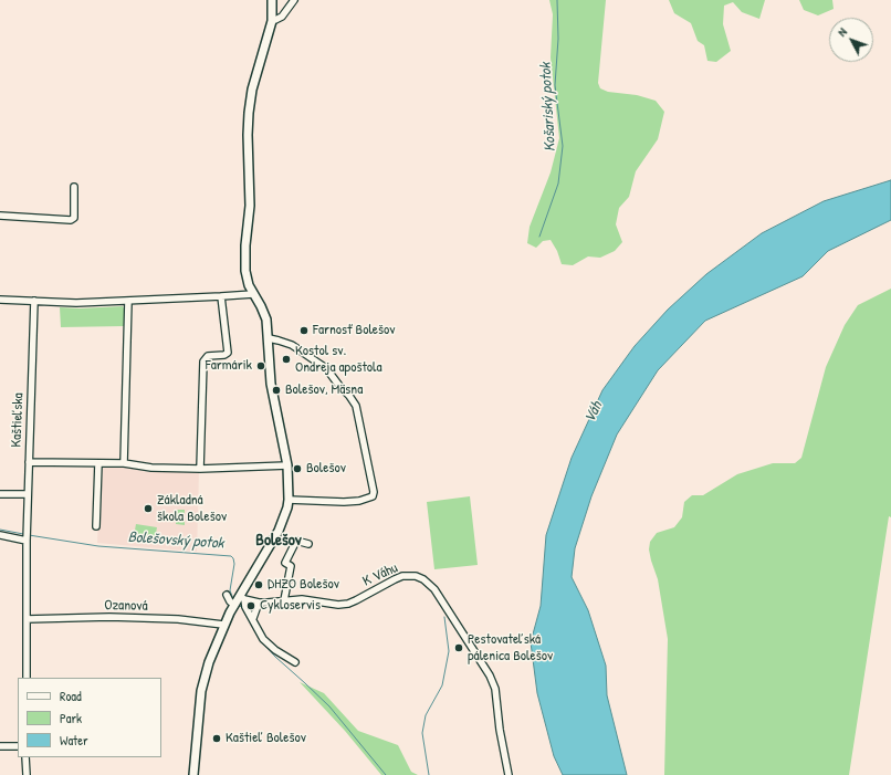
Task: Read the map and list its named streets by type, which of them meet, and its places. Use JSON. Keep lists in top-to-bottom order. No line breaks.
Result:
{"streets":{"street":["Kaštieľska","K Váhu","Ozanová"]},"districts":["Bolešov"],"water":["Košariský potok","Váh","Bolešovský potok"],"places":["Farnosť Bolešov","Kostol sv. Ondreja apoštola","Farmárik","Bolešov, Mäsna","Bolešov","Základná škola Bolešov","DHZO Bolešov","Cykloservis","Pestovateľská pálenica Bolešov","Kaštieľ Bolešov"],"legend":["Road","Park","Water"],"north":"top left"}
